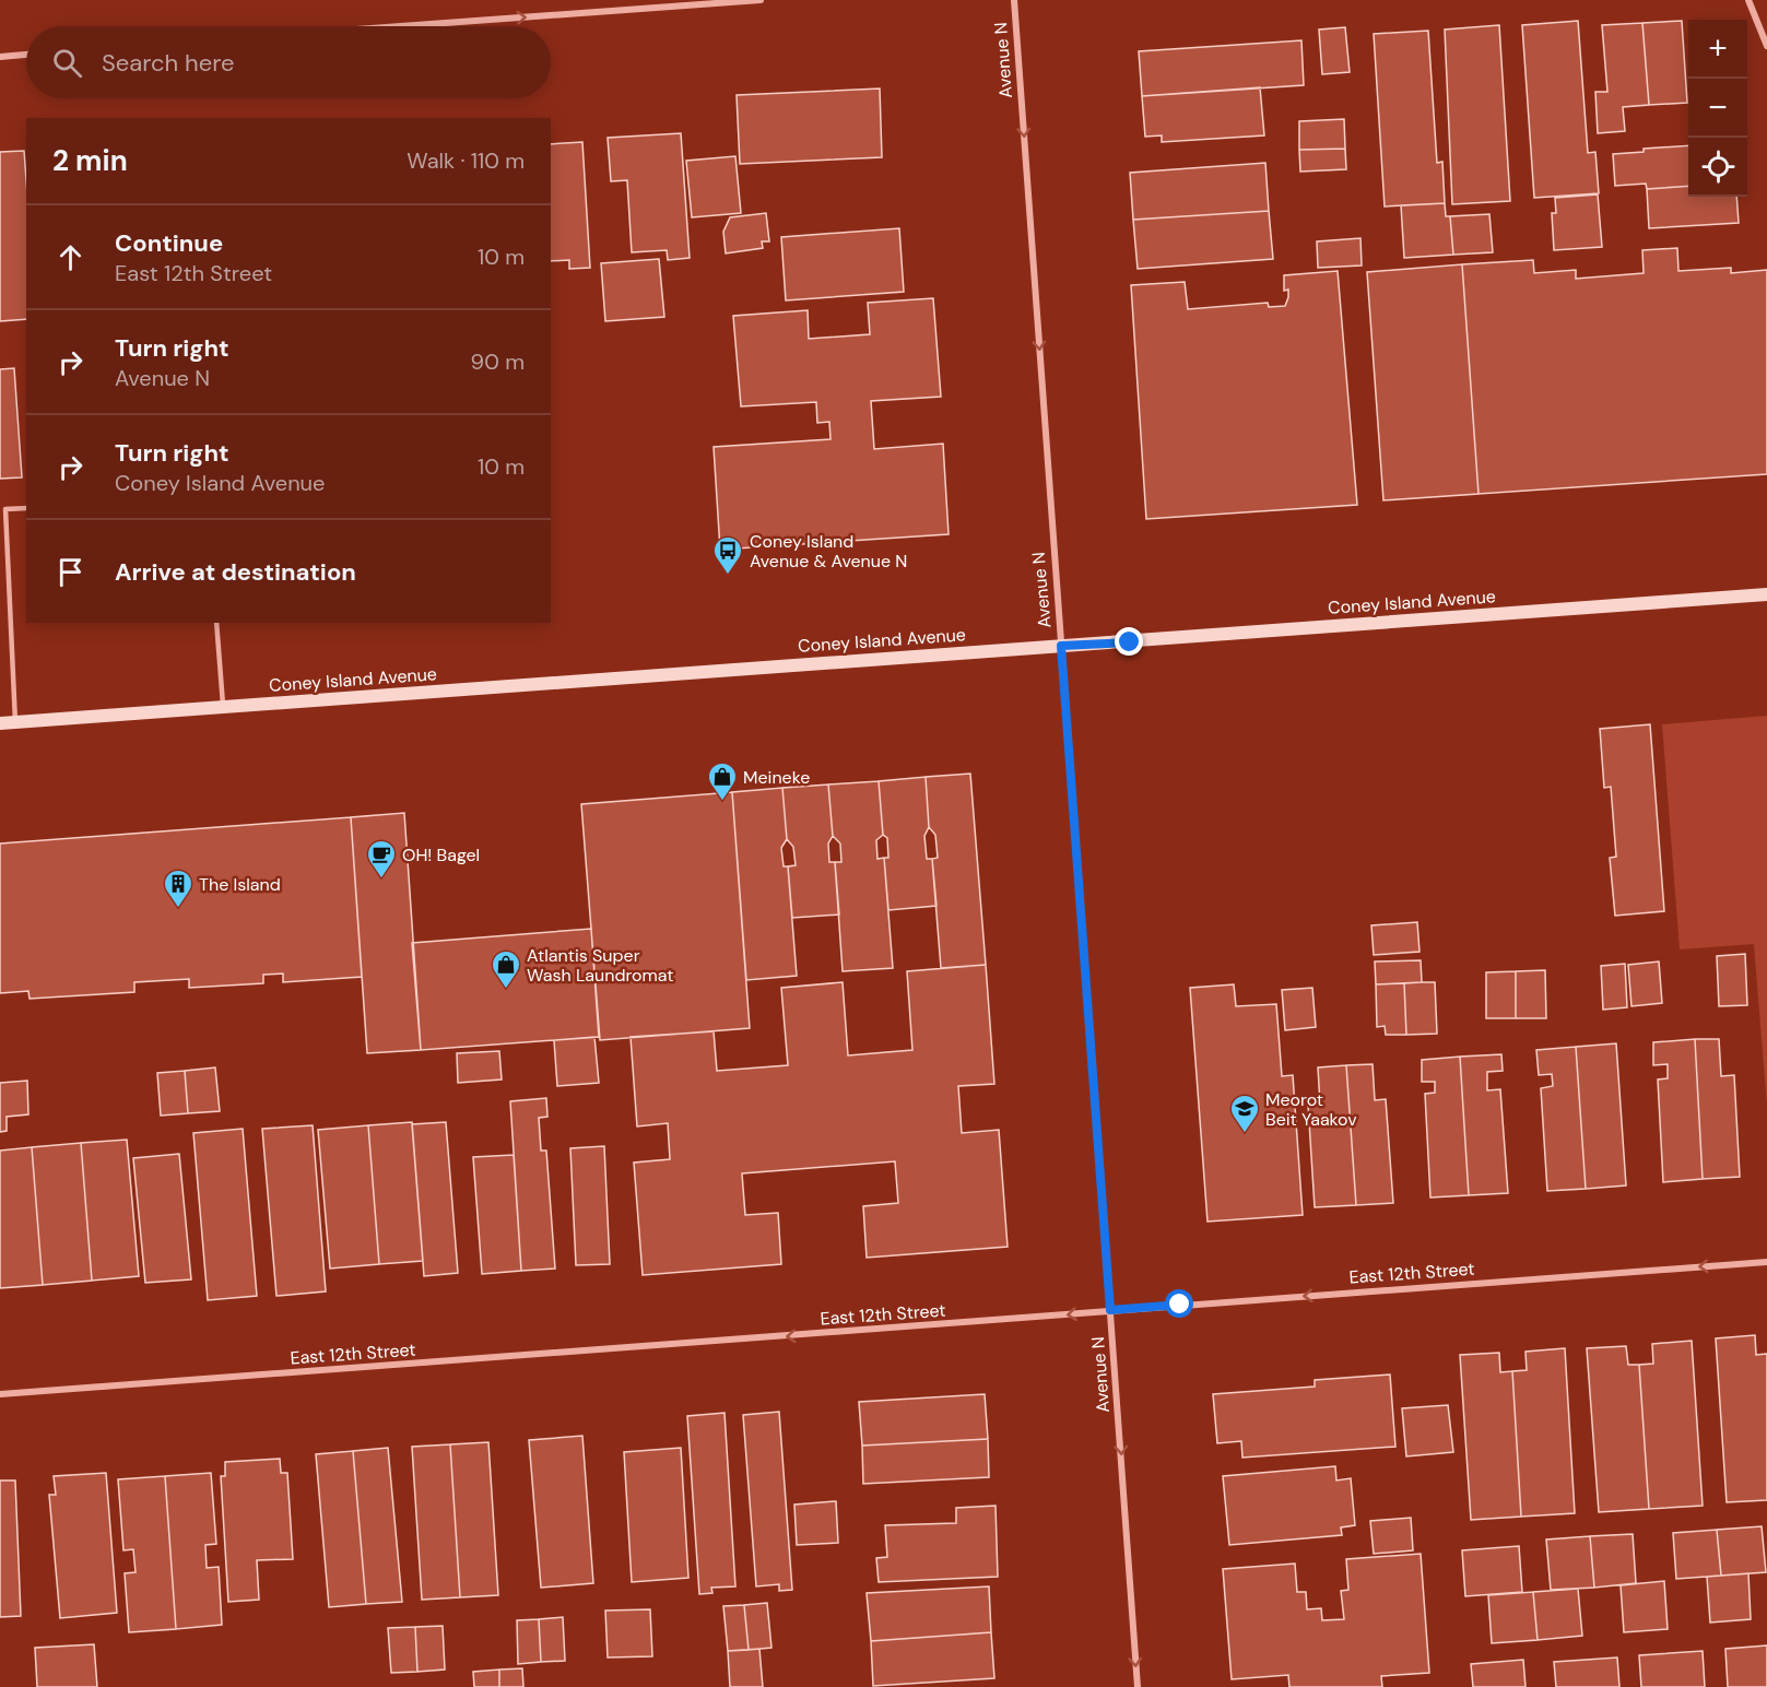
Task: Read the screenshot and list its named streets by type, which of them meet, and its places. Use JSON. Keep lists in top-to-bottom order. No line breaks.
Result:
{"streets":{"main road":["Coney Island Avenue"],"street":["Avenue N","East 12th Street"]},"crossings":[["Avenue N","Coney Island Avenue"],["Avenue N","East 12th Street"]],"one_way":["Avenue N","East 12th Street"],"places":{"bus stop":["Coney Island Avenue & Avenue N"],"shop":["Meineke","Atlantis Super Wash Laundromat"],"cafe":["OH! Bagel"],"building":["The Island"],"school or university":["Meorot Beit Yaakov"]},"page":{"map_buttons":["+","−"],"search":"Search here","heading":["2 min","Walk · 110 m"],"list":[["Continue","East 12th Street","10 m"],["Turn right","Avenue N","90 m"],["Turn right","Coney Island Avenue","10 m"],"Arrive at destination"]}}
